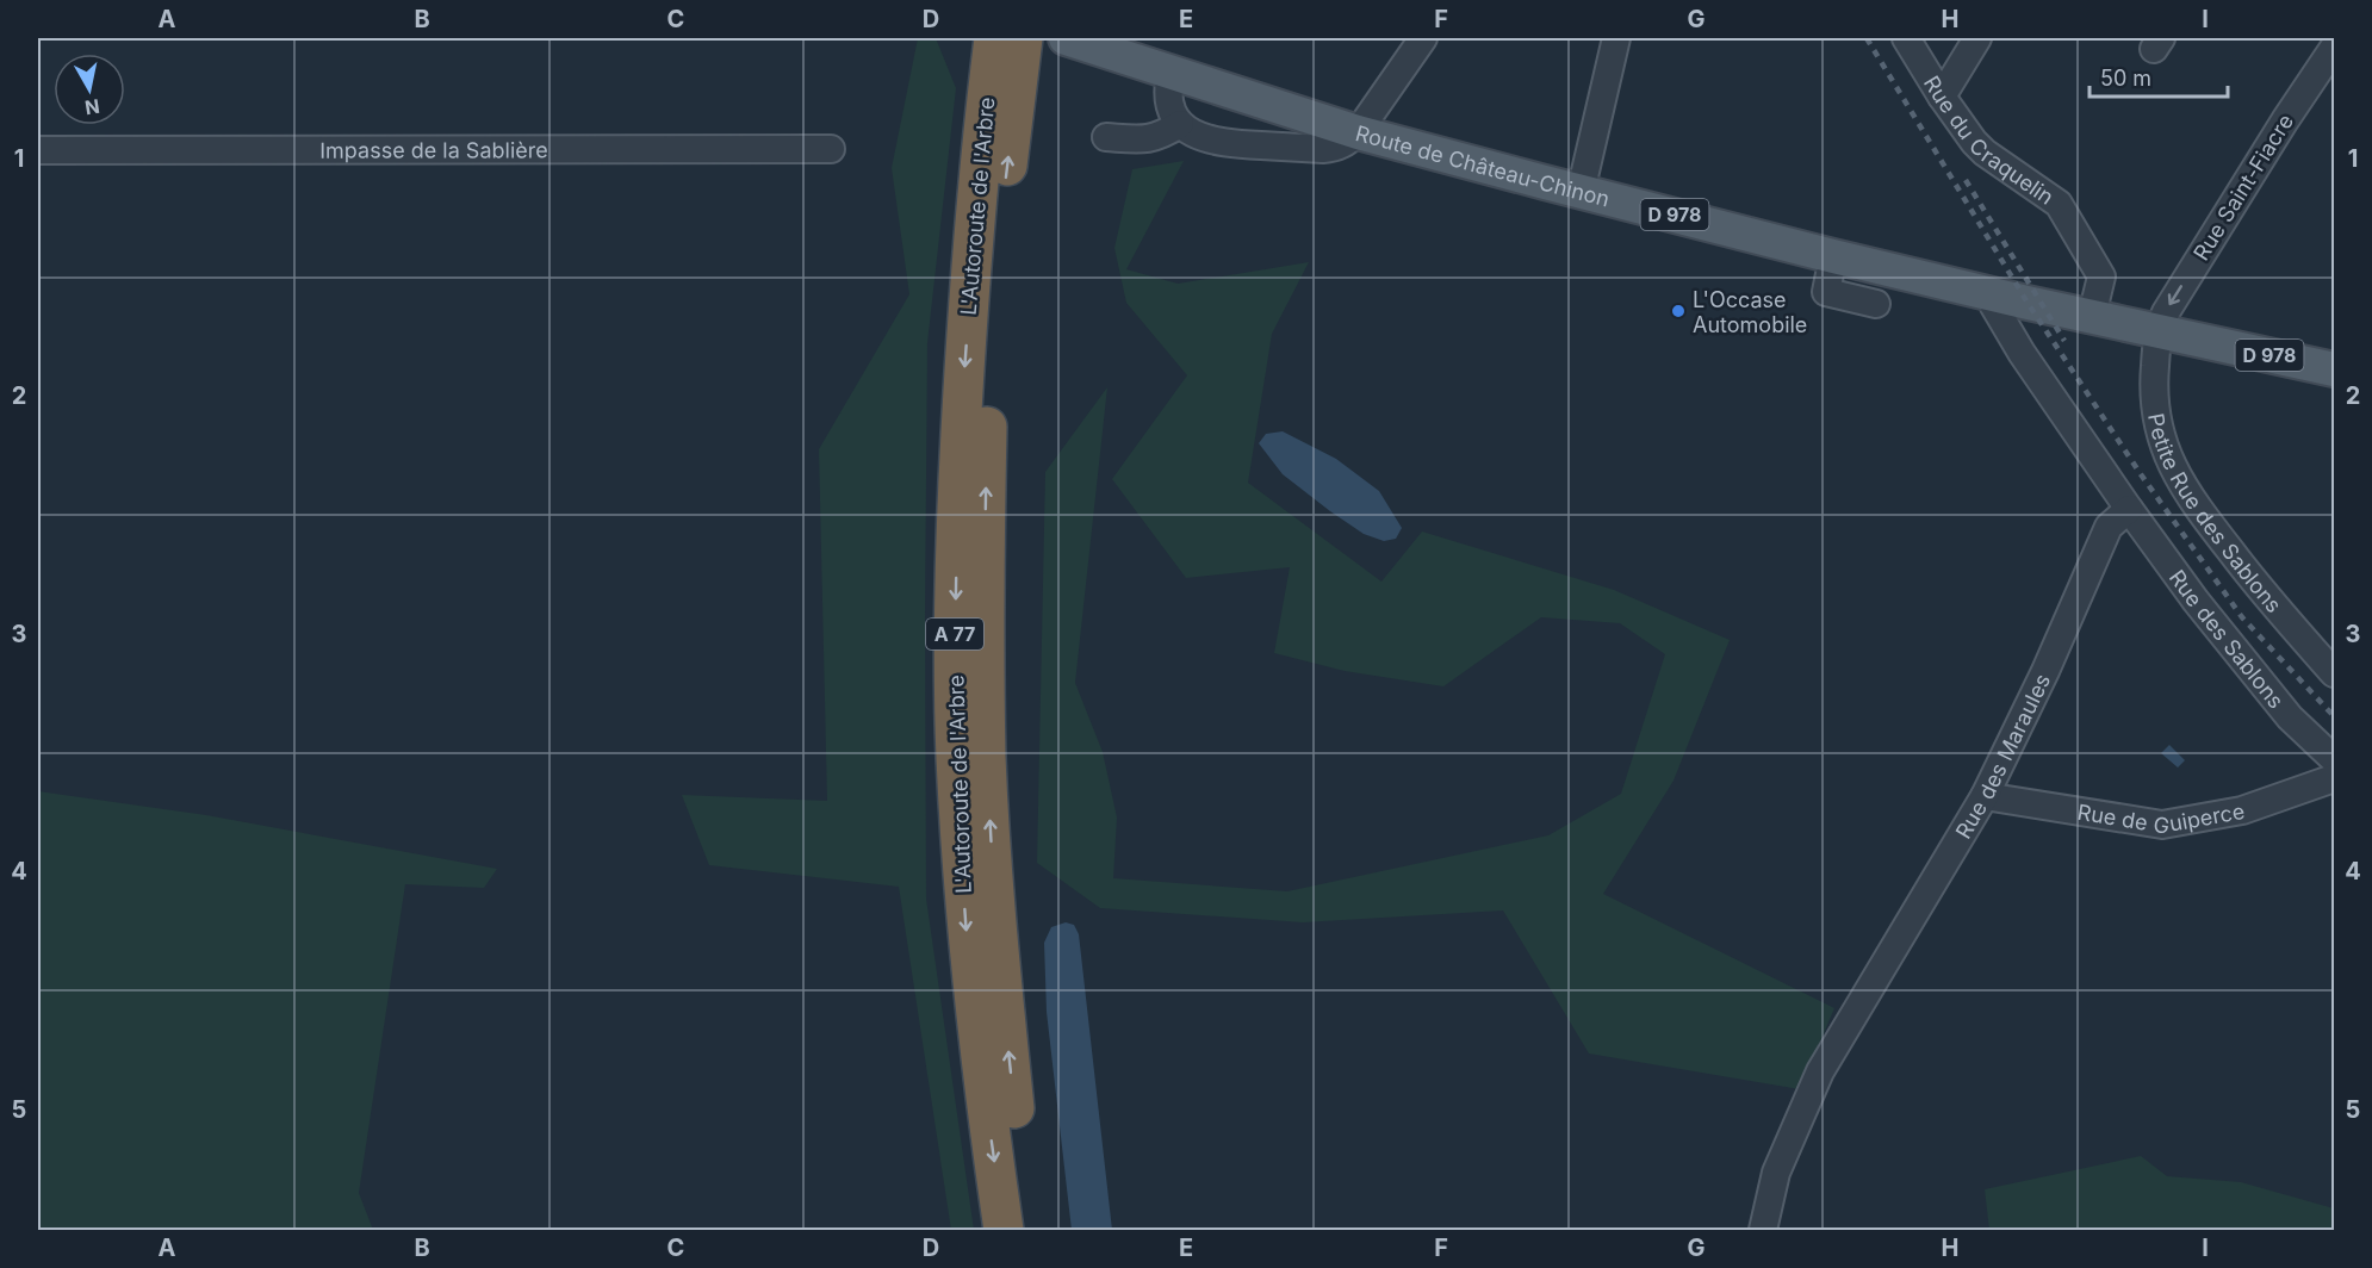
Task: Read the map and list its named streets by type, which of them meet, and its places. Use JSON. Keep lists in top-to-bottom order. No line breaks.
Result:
{"streets":{"highway":["L'Autoroute de l'Arbre","A 77"],"main road":["Route de Château-Chinon","D 978"],"street":["Rue du Craquelin","Impasse de la Sablière","Rue Saint-Fiacre","Petite Rue des Sablons","Rue des Sablons","Rue des Maraules","Rue de Guiperce"]},"crossings":[["Rue du Craquelin","Route de Château-Chinon"],["Route de Château-Chinon","Rue Saint-Fiacre"],["Route de Château-Chinon","D 978"],["Route de Château-Chinon","Petite Rue des Sablons"],["Rue Saint-Fiacre","D 978"],["Rue Saint-Fiacre","Petite Rue des Sablons"],["D 978","Petite Rue des Sablons"],["Rue des Sablons","Rue des Maraules"],["Rue des Maraules","Rue de Guiperce"]],"one_way":["Rue Saint-Fiacre"],"places":["L'Occase Automobile"],"scale_bar":"50 m","north":"bottom","grid":{"columns":["A","B","C","D","E","F","G","H","I"],"rows":["1","2","3","4","5"]}}
